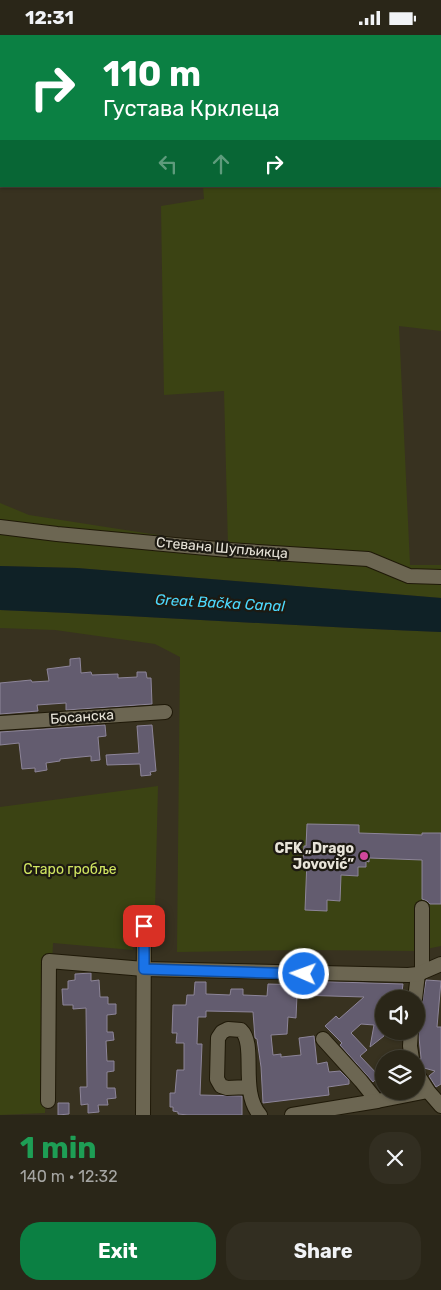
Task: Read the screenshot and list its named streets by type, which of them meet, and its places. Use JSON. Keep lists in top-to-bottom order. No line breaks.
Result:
{"streets":{"street":["Стевана Шупљикца","Босанска"]},"water":["Great Bačka Canal"],"parks":["Старо гробље"],"places":["CFK „Drago Jovović”"],"page":{"status":"12:31","turn":["110 m","Густава Крклеца"],"heading":["1 min","140 m · 12:32"],"buttons":["Exit","Share"]}}
